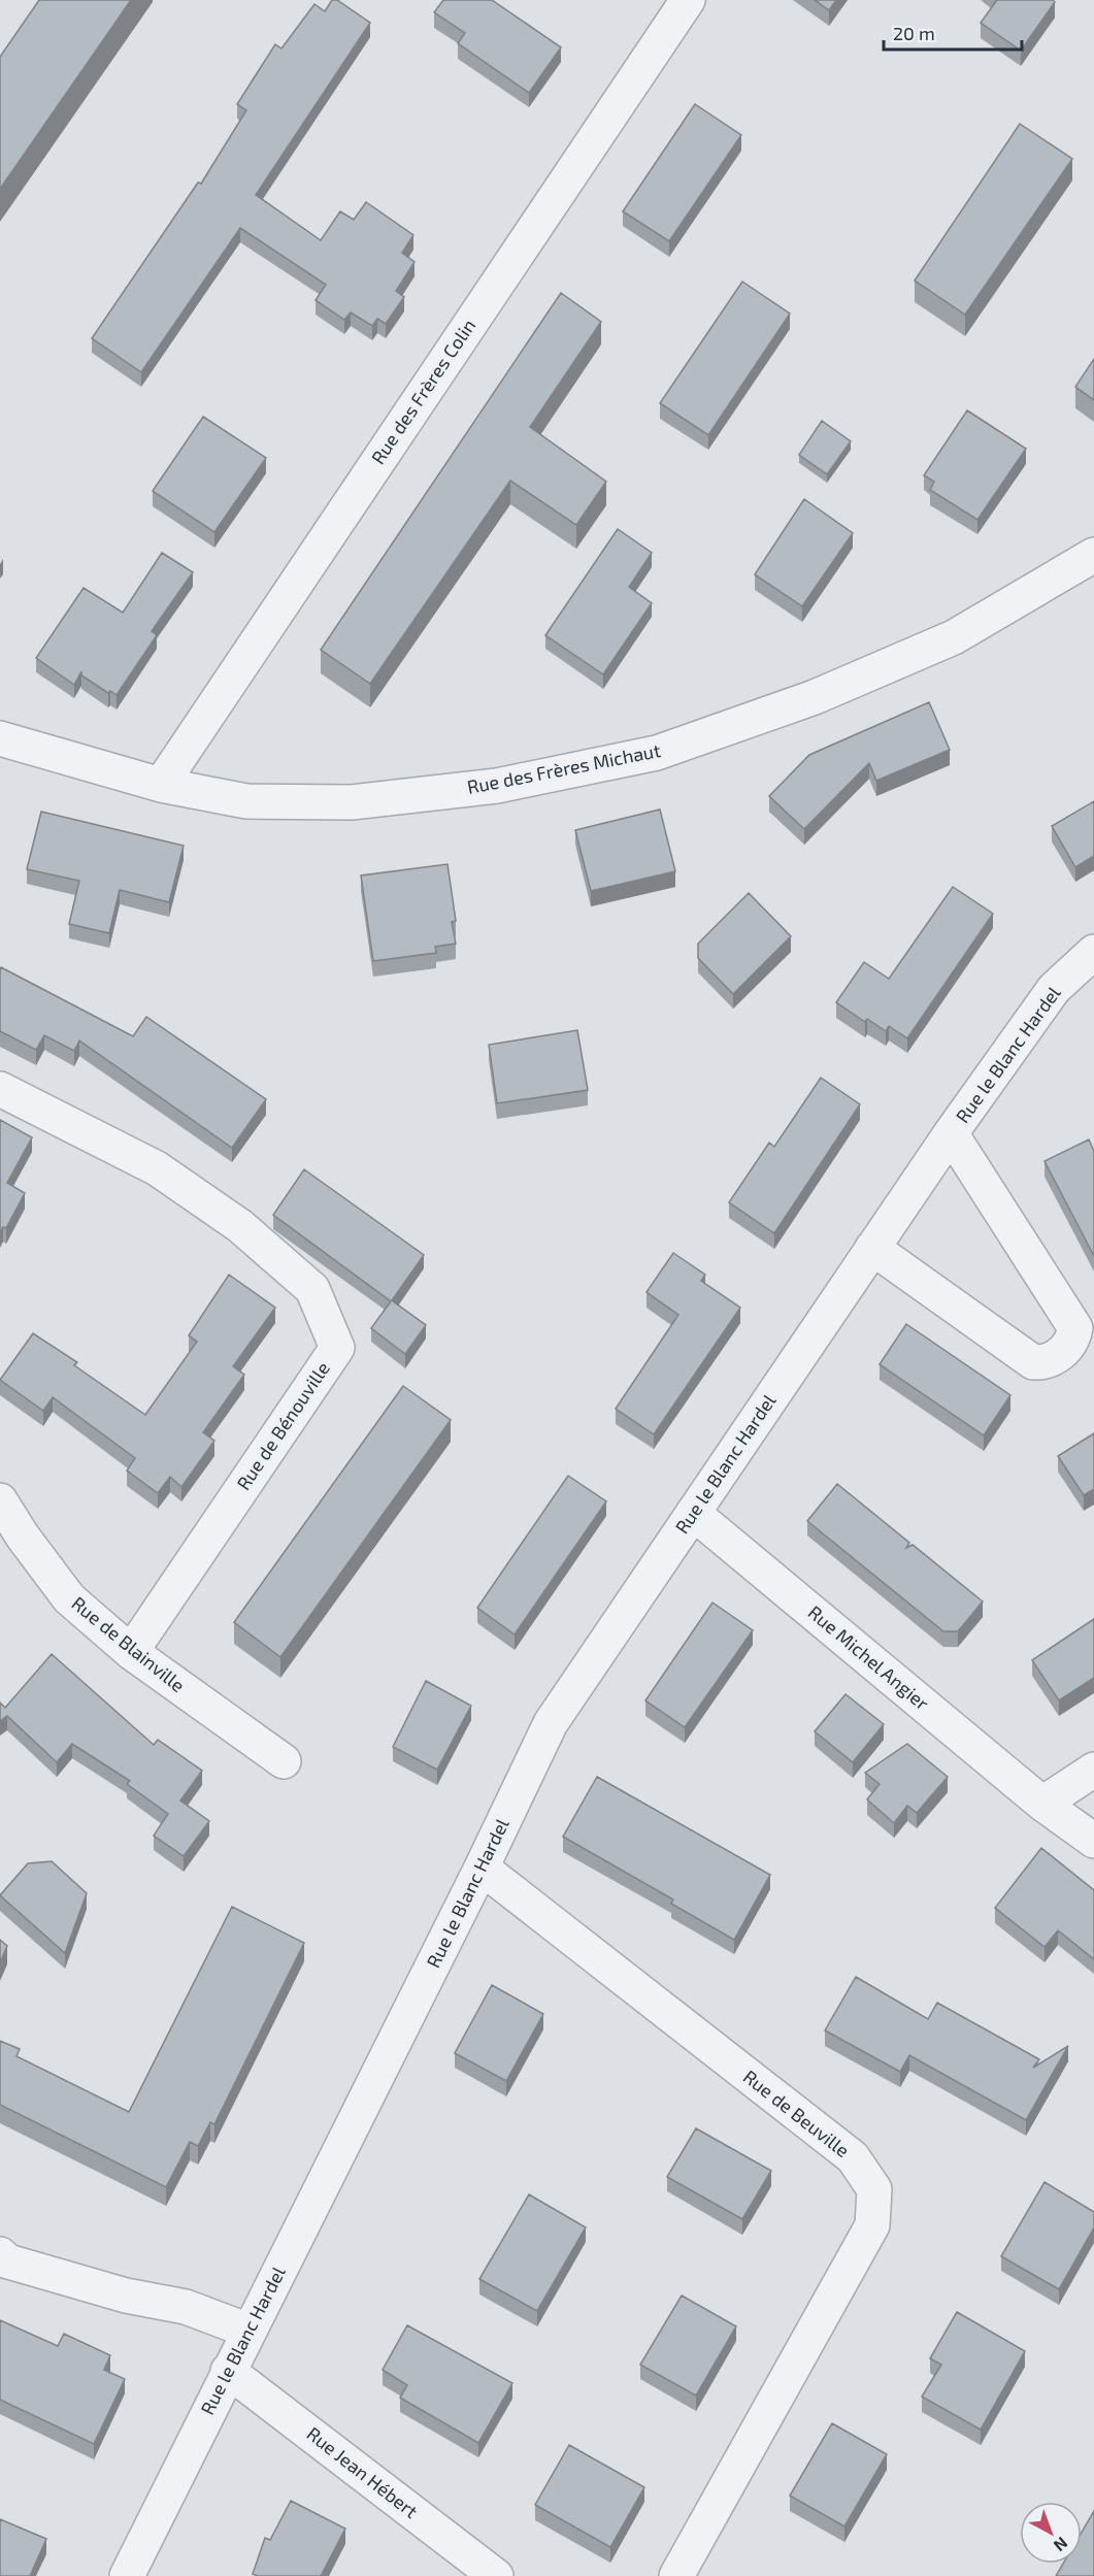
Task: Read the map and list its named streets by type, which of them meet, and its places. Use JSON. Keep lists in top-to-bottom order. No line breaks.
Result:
{"streets":{"street":["Rue des Frères Colin","Rue des Frères Michaut","Rue le Blanc Hardel","Rue de Bénouville","Rue de Blainville","Rue Michel Angier","Rue de Beuville","Rue Jean Hébert"]},"crossings":[["Rue des Frères Colin","Rue des Frères Michaut"],["Rue le Blanc Hardel","Rue Michel Angier"],["Rue le Blanc Hardel","Rue de Beuville"],["Rue le Blanc Hardel","Rue Jean Hébert"],["Rue de Bénouville","Rue de Blainville"]],"scale_bar":"20 m","north":"bottom right"}
